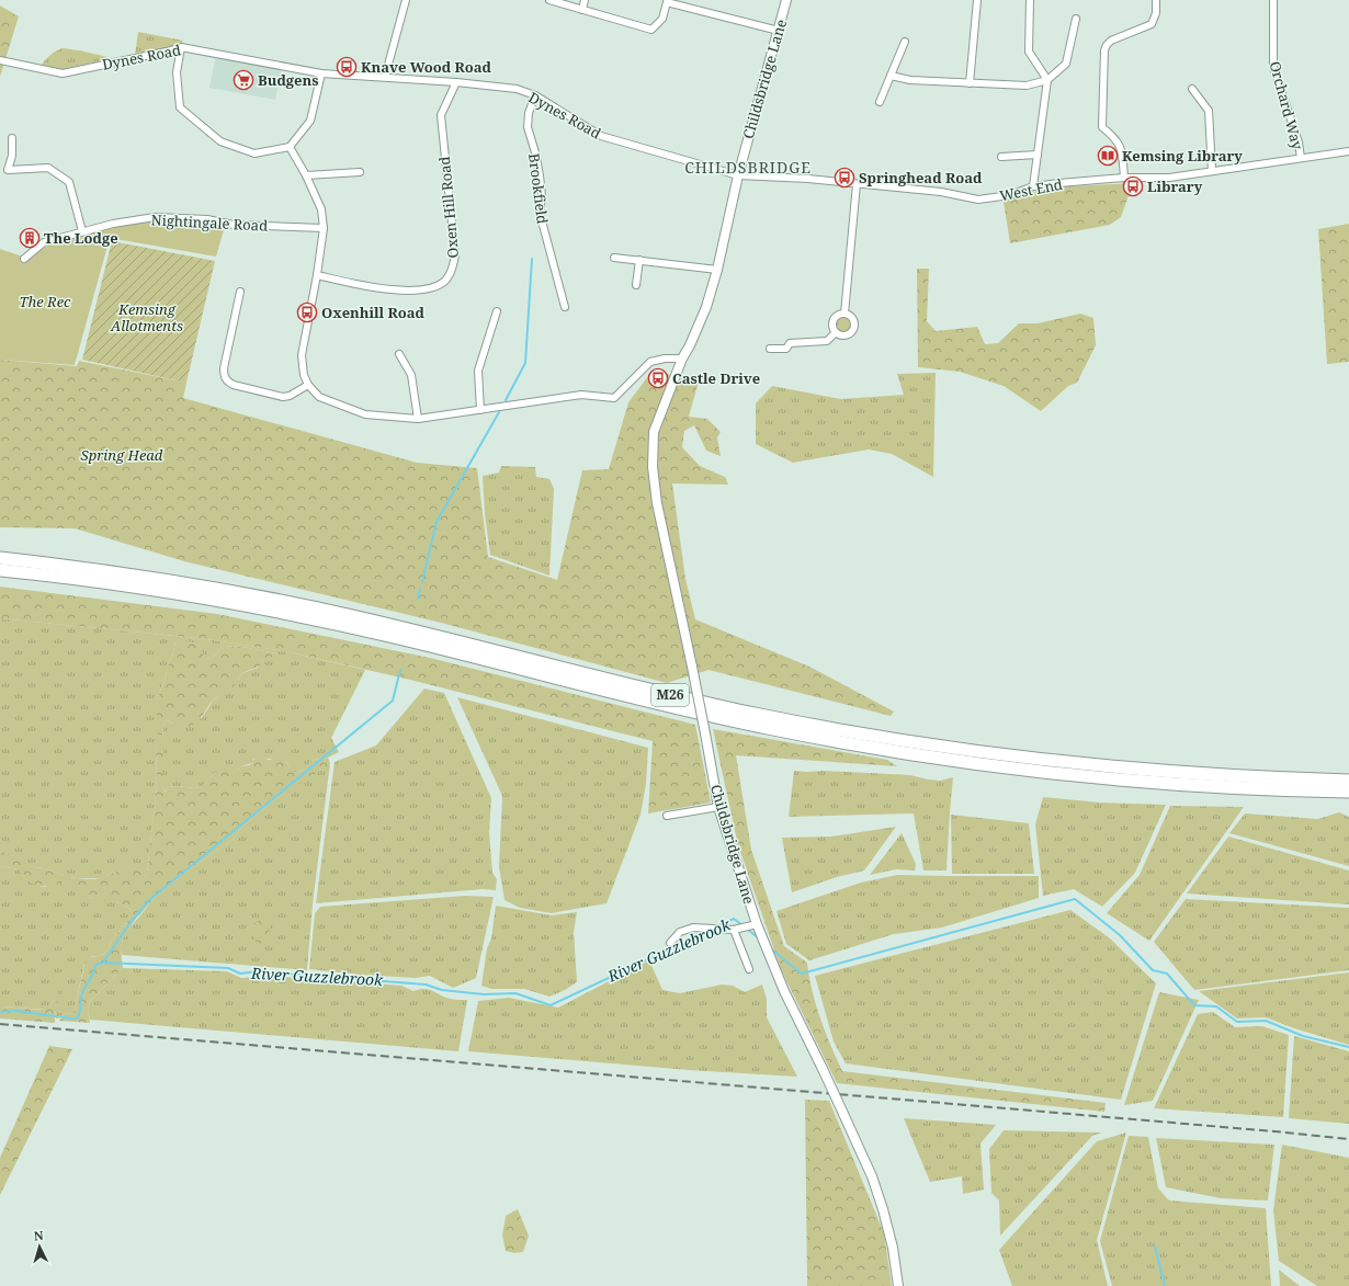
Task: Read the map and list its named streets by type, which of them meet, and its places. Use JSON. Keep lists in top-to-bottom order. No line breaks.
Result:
{"streets":{"highway":["M26"],"street":["Dynes Road","Childsbridge Lane","Orchard Way","Brookfield","West End","Oxen Hill Road","Nightingale Road"]},"crossings":[["Dynes Road","Childsbridge Lane"],["Dynes Road","Brookfield"],["Dynes Road","West End"],["Dynes Road","Oxen Hill Road"],["Childsbridge Lane","West End"],["Orchard Way","West End"]],"districts":["CHILDSBRIDGE"],"water":["River Guzzlebrook"],"parks":["The Rec","Kemsing Allotments","Spring Head"],"places":{"bus stop":["Knave Wood Road","Springhead Road","Library","Oxenhill Road","Castle Drive"],"supermarket":["Budgens"],"library":["Kemsing Library"],"building":["The Lodge"]},"north":"top"}
